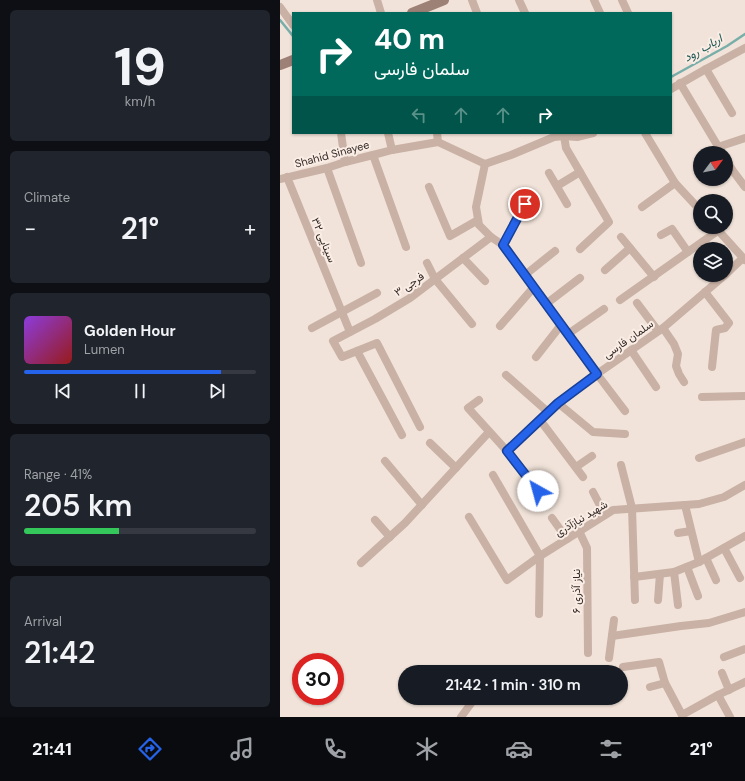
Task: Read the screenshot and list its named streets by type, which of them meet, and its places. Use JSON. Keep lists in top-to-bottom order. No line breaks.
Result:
{"streets":{"street":["Shahid Sinayee","سینایی ۳۲","فرجی ۳","سلمان فارسی","شهید نیازآذری","نیاز آذری ۶"]},"crossings":[["Shahid Sinayee","سینایی ۳۲"],["سینایی ۳۲","فرجی ۳"],["شهید نیازآذری","نیاز آذری ۶"]],"water":["ارباب رود"],"north":"top right","page":{"tile":[["19","km/h"],"Climate",["Range · 41%","205 km"],["Arrival","21:42"]],"turn":["40 m","سلمان فارسی"],"heat":["−","21°","+"],"song":["Golden Hour","Lumen"],"limit":"30","trip":"21:42 · 1 min · 310 m","tabs":["21:41","21°"]}}
